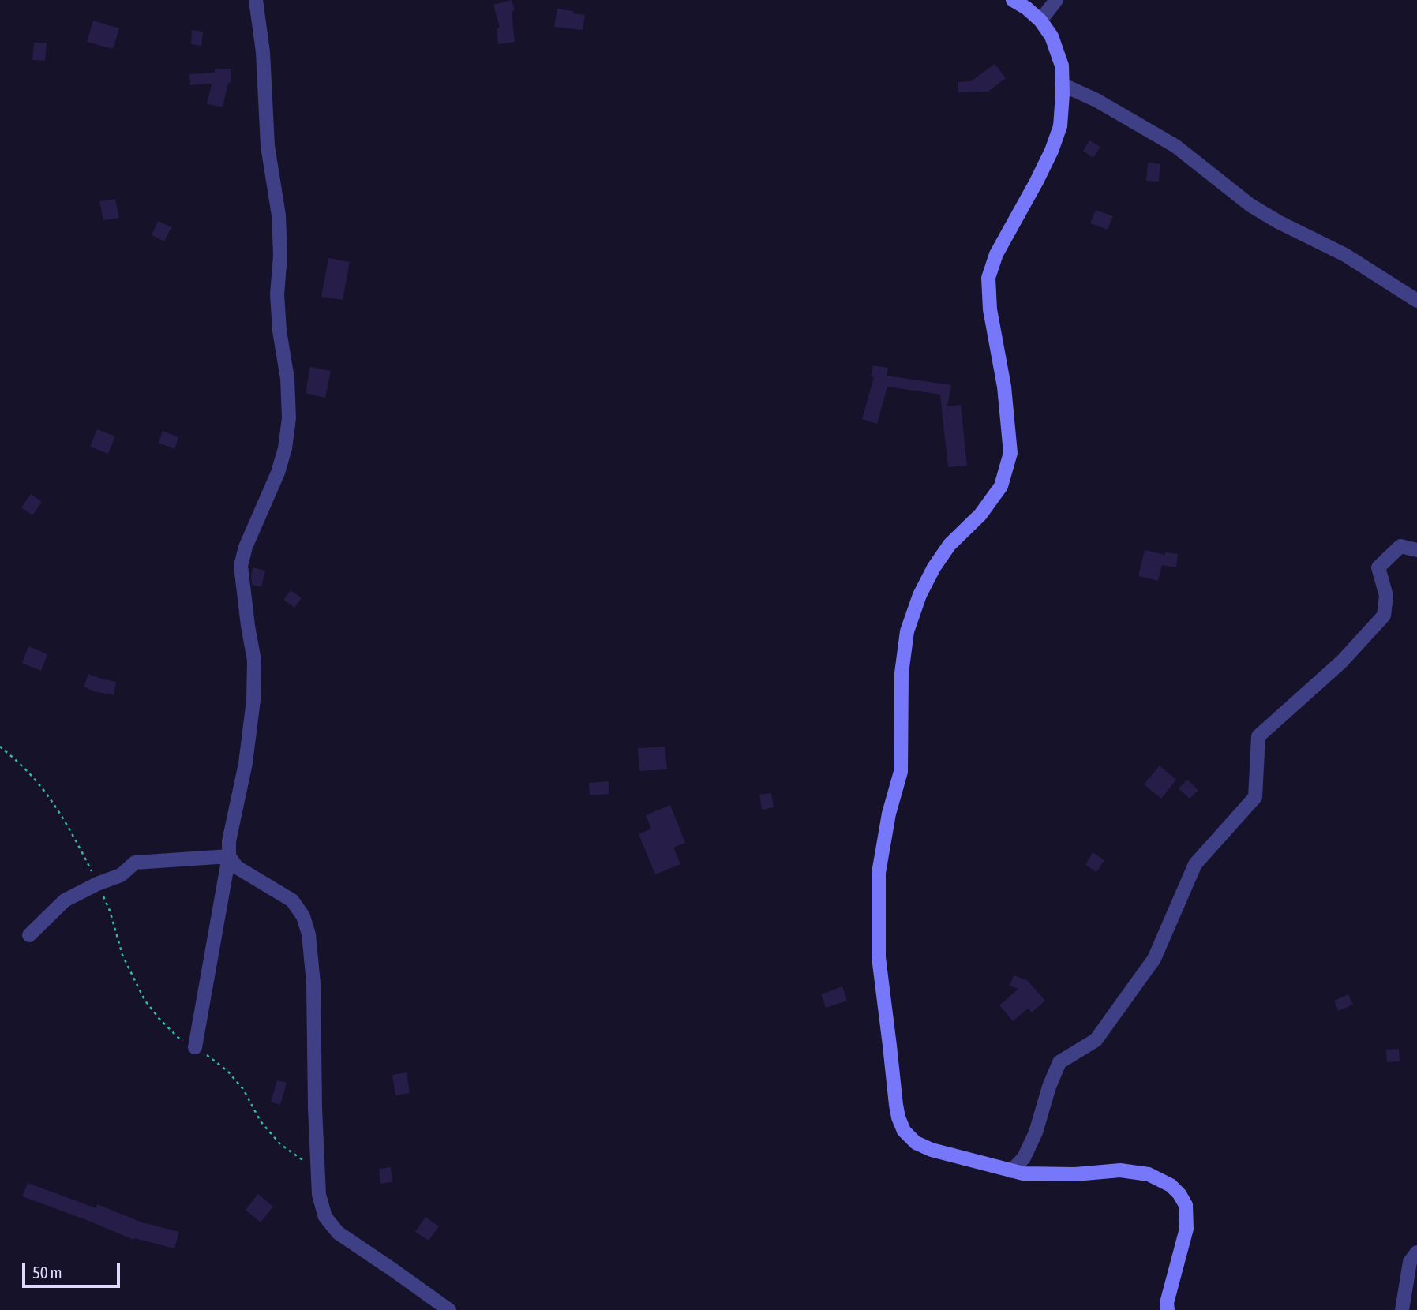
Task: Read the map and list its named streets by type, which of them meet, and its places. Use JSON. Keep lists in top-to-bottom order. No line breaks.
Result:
{"scale_bar":"50 m"}
